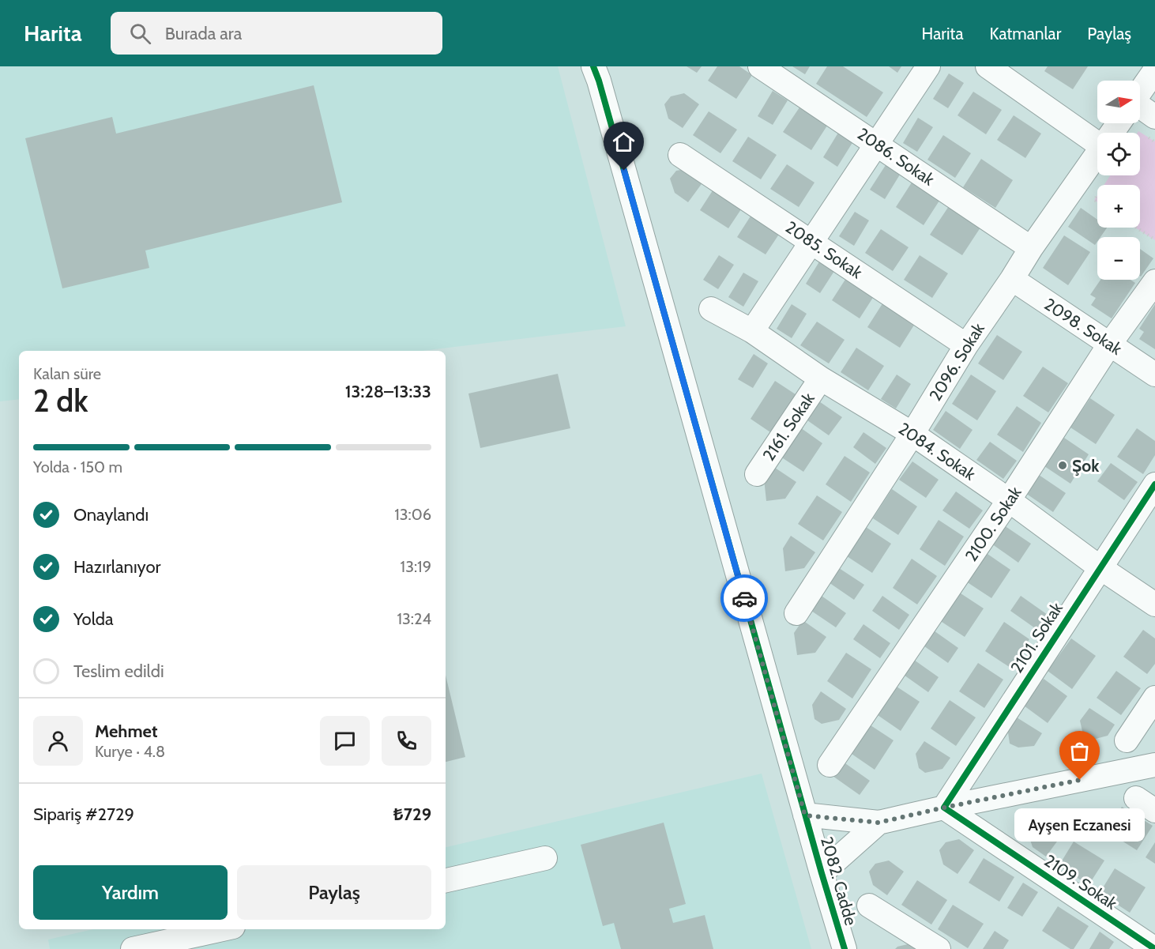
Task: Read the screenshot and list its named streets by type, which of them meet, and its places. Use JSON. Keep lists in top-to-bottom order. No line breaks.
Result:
{"streets":{"street":["2086. Sokak","2085. Sokak","2098. Sokak","2096. Sokak","2161. Sokak","2084. Sokak","2100. Sokak","2101. Sokak","2082. Cadde","2109. Sokak"]},"crossings":[["2086. Sokak","2096. Sokak"],["2085. Sokak","2096. Sokak"],["2098. Sokak","2096. Sokak"],["2098. Sokak","2100. Sokak"],["2096. Sokak","2084. Sokak"],["2161. Sokak","2084. Sokak"],["2084. Sokak","2100. Sokak"],["2084. Sokak","2101. Sokak"],["2101. Sokak","2109. Sokak"]],"places":["Şok","Ayşen Eczanesi"],"north":"right","page":{"header":"Harita","search":"Burada ara","nav":["Harita","Katmanlar","Paylaş"],"map_buttons":["+","−"],"heading":["2 dk","Kalan süre","13:28–13:33"],"panel":["Mehmet","Kurye · 4.8","Sipariş #2729","₺729"],"bar":"Yolda · 150 m","list":[["Onaylandı","13:06"],["Hazırlanıyor","13:19"],["Yolda","13:24"],"Teslim edildi"],"bubble":"Ayşen Eczanesi","buttons":["Yardım","Paylaş"]}}
